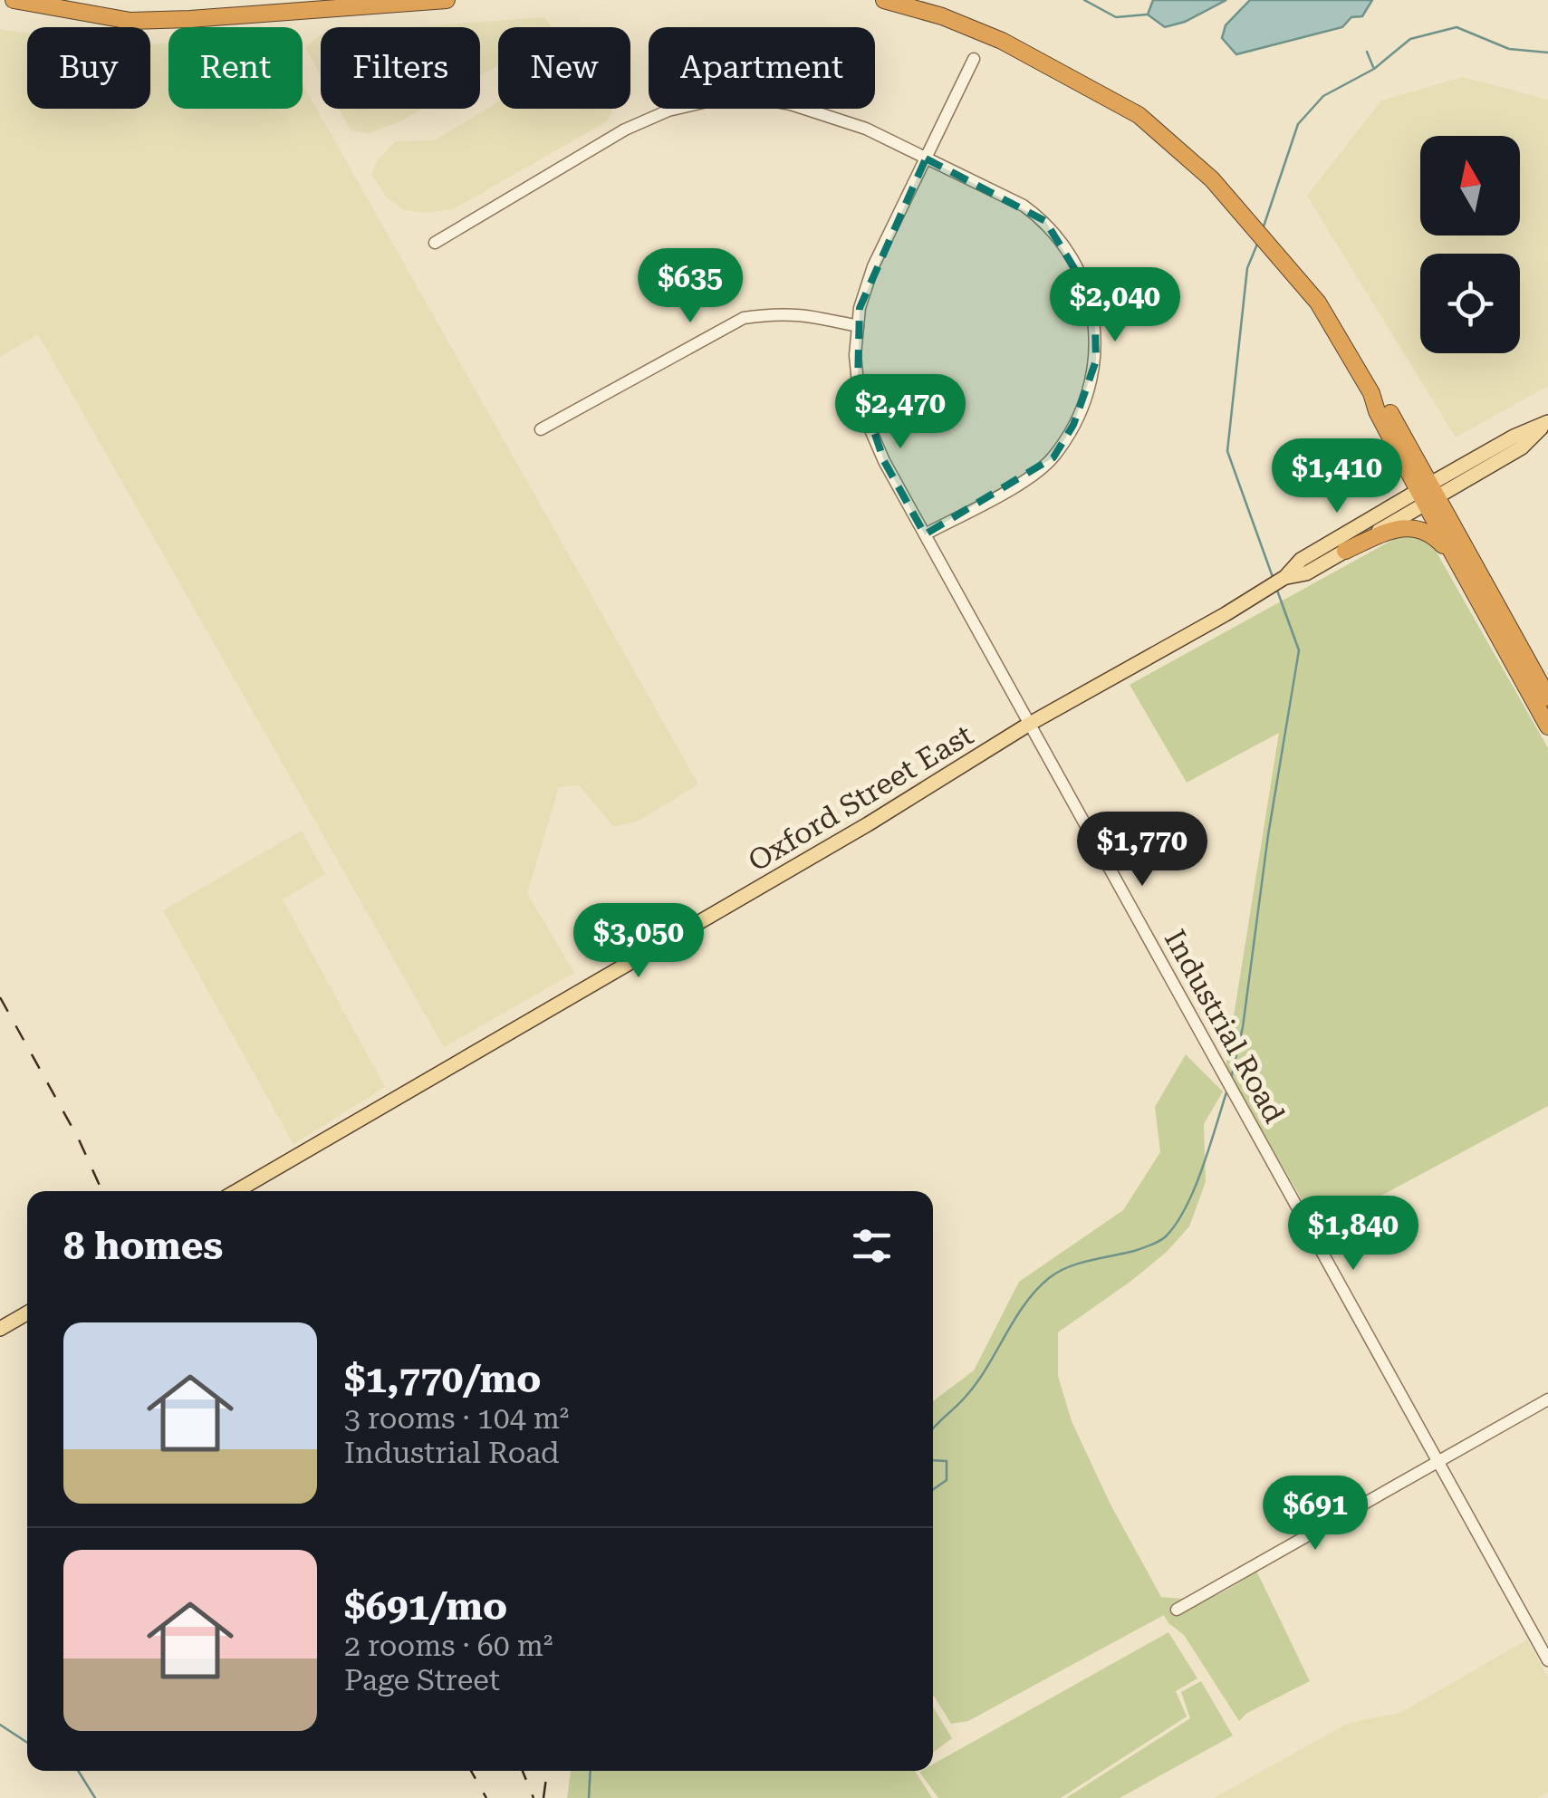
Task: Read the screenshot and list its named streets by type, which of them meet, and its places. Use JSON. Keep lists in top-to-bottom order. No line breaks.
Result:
{"streets":{"main road":["Oxford Street East"],"street":["Industrial Road"]},"crossings":[["Oxford Street East","Industrial Road"]],"north":"top","page":{"chip":["Buy","Rent","Filters","New","Apartment"],"price":["$635","$2,040","$2,470","$1,410","$1,770","$3,050","$1,840","$691"],"heading":"8 homes","list":[{"name":"$1,770/mo","note":"3 rooms · 104 m² · Industrial Road"},{"name":"$691/mo","note":"2 rooms · 60 m² · Page Street"}]}}
